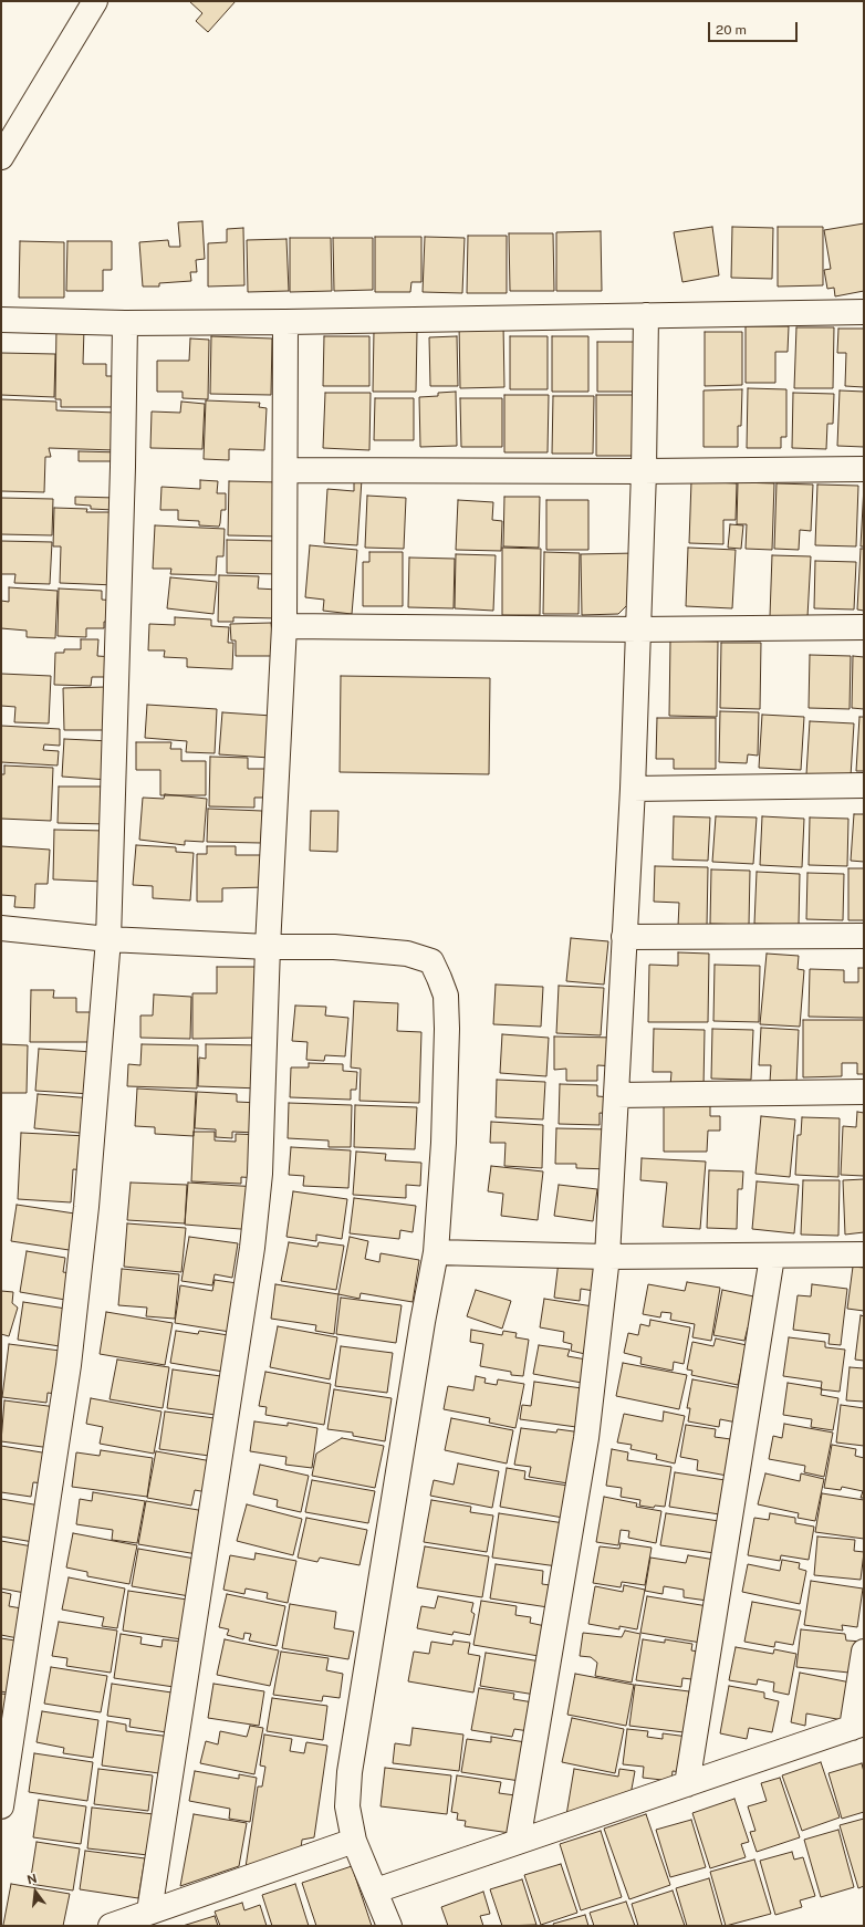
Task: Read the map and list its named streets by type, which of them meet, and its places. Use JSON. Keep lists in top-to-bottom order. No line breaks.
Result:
{"scale_bar":"20 m","north":"top"}
